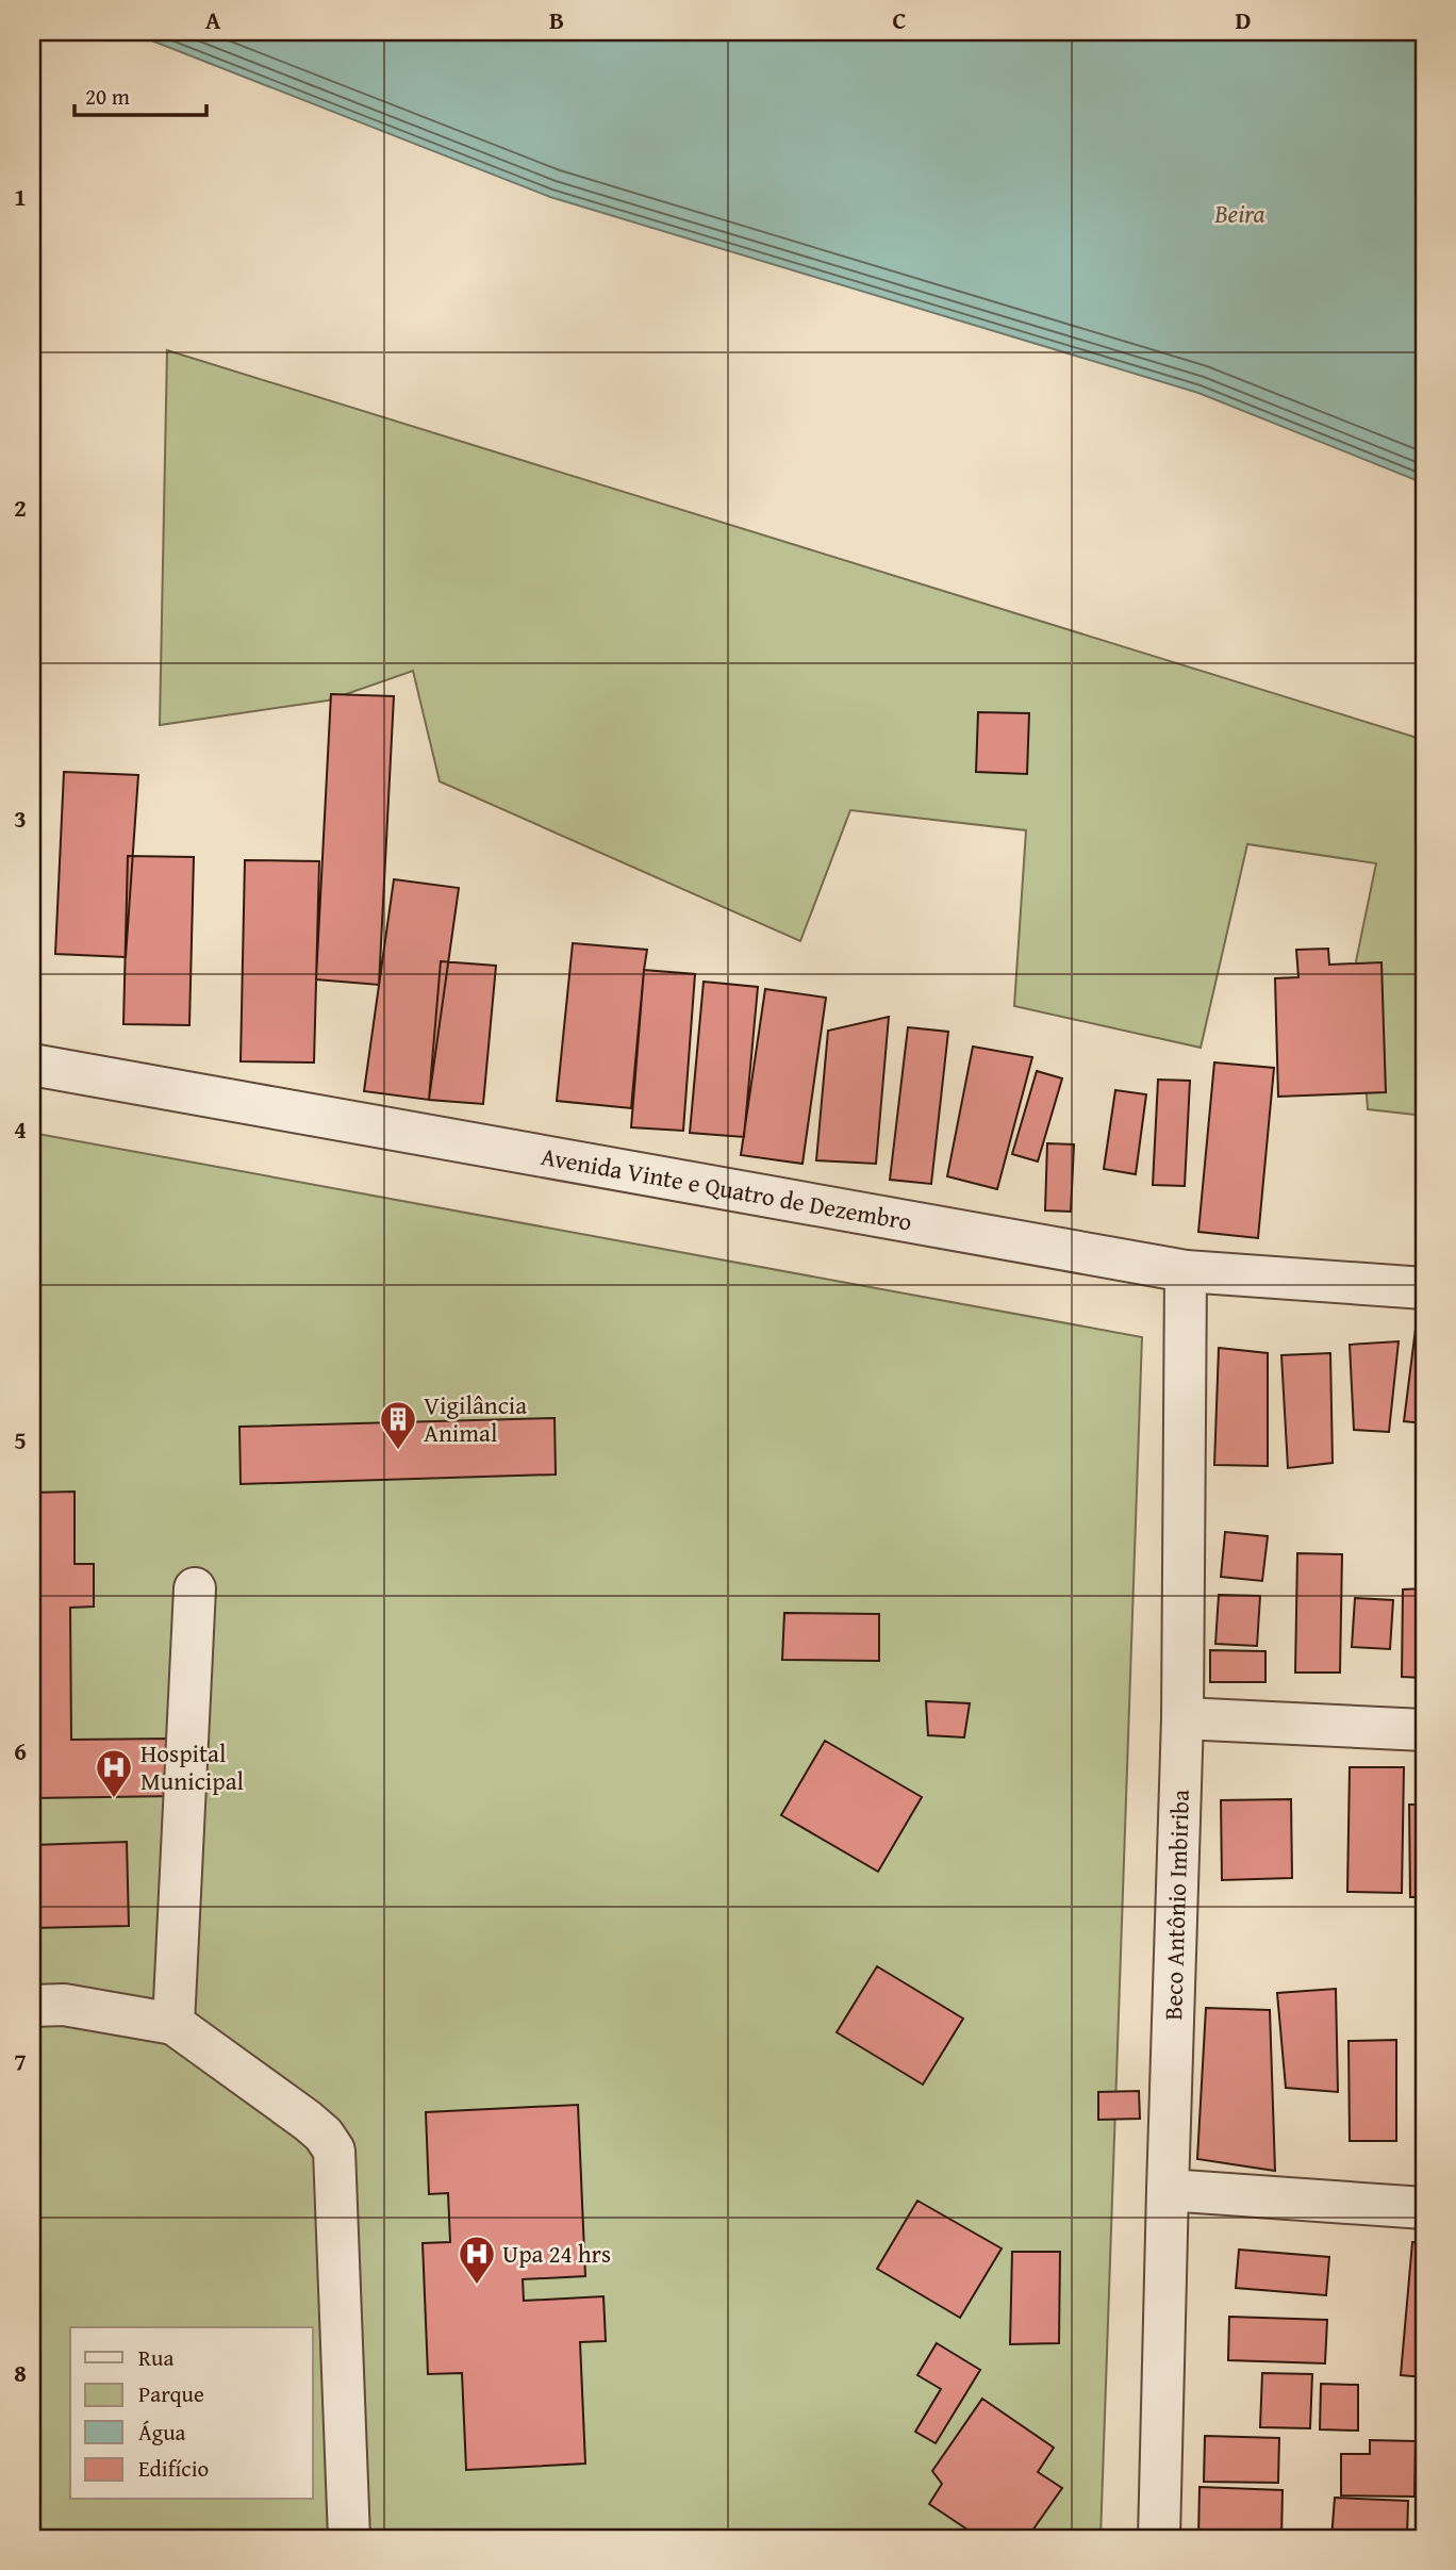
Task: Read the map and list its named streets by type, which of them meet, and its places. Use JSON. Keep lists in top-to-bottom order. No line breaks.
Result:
{"streets":{"street":["Avenida Vinte e Quatro de Dezembro","Beco Antônio Imbiriba"]},"crossings":[["Avenida Vinte e Quatro de Dezembro","Beco Antônio Imbiriba"]],"water":["Beira"],"places":{"building":["Vigilância Animal"],"hospital":["Hospital Municipal","Upa 24 hrs"]},"legend":["Rua","Parque","Água","Edifício"],"scale_bar":"20 m","grid":{"columns":["A","B","C","D"],"rows":["1","2","3","4","5","6","7","8"]}}
